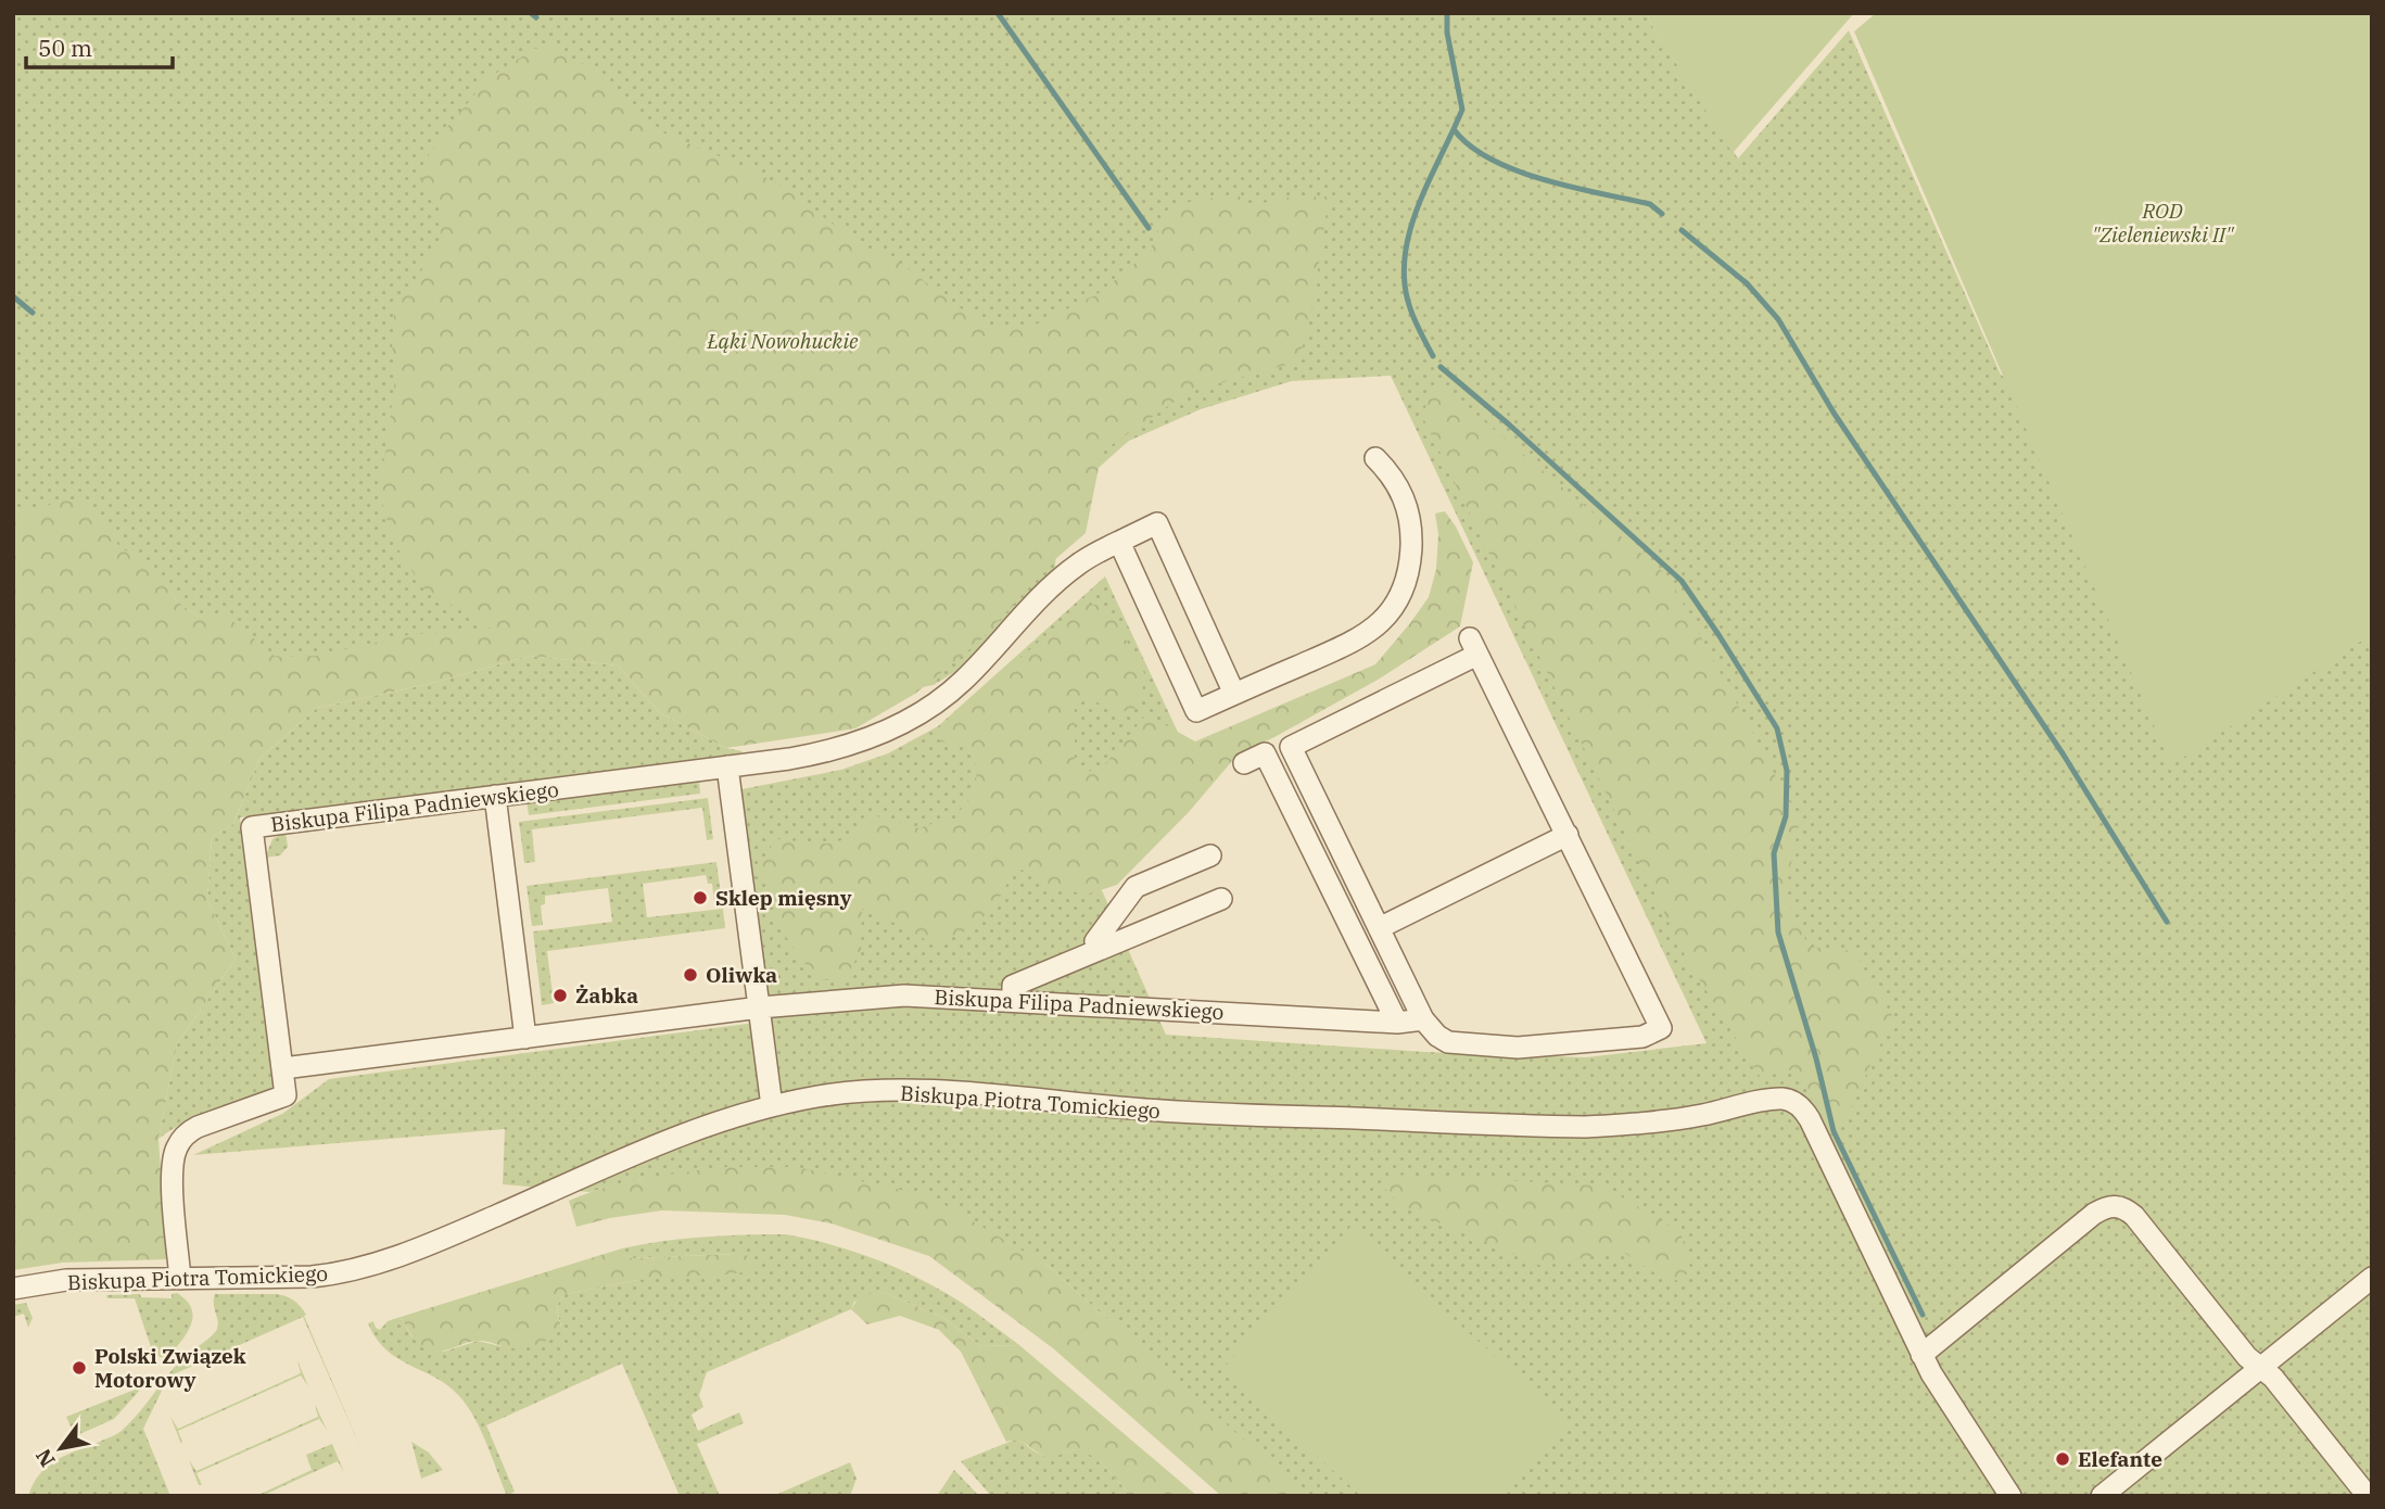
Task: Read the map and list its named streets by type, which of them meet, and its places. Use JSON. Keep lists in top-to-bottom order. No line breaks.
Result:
{"streets":{"street":["Biskupa Filipa Padniewskiego","Biskupa Piotra Tomickiego"]},"crossings":[["Biskupa Filipa Padniewskiego","Biskupa Piotra Tomickiego"]],"parks":["ROD \"Zieleniewski II\"","Łąki Nowohuckie"],"places":["Sklep mięsny","Oliwka","Żabka","Polski Związek Motorowy","Elefante"],"scale_bar":"50 m","north":"bottom left"}
